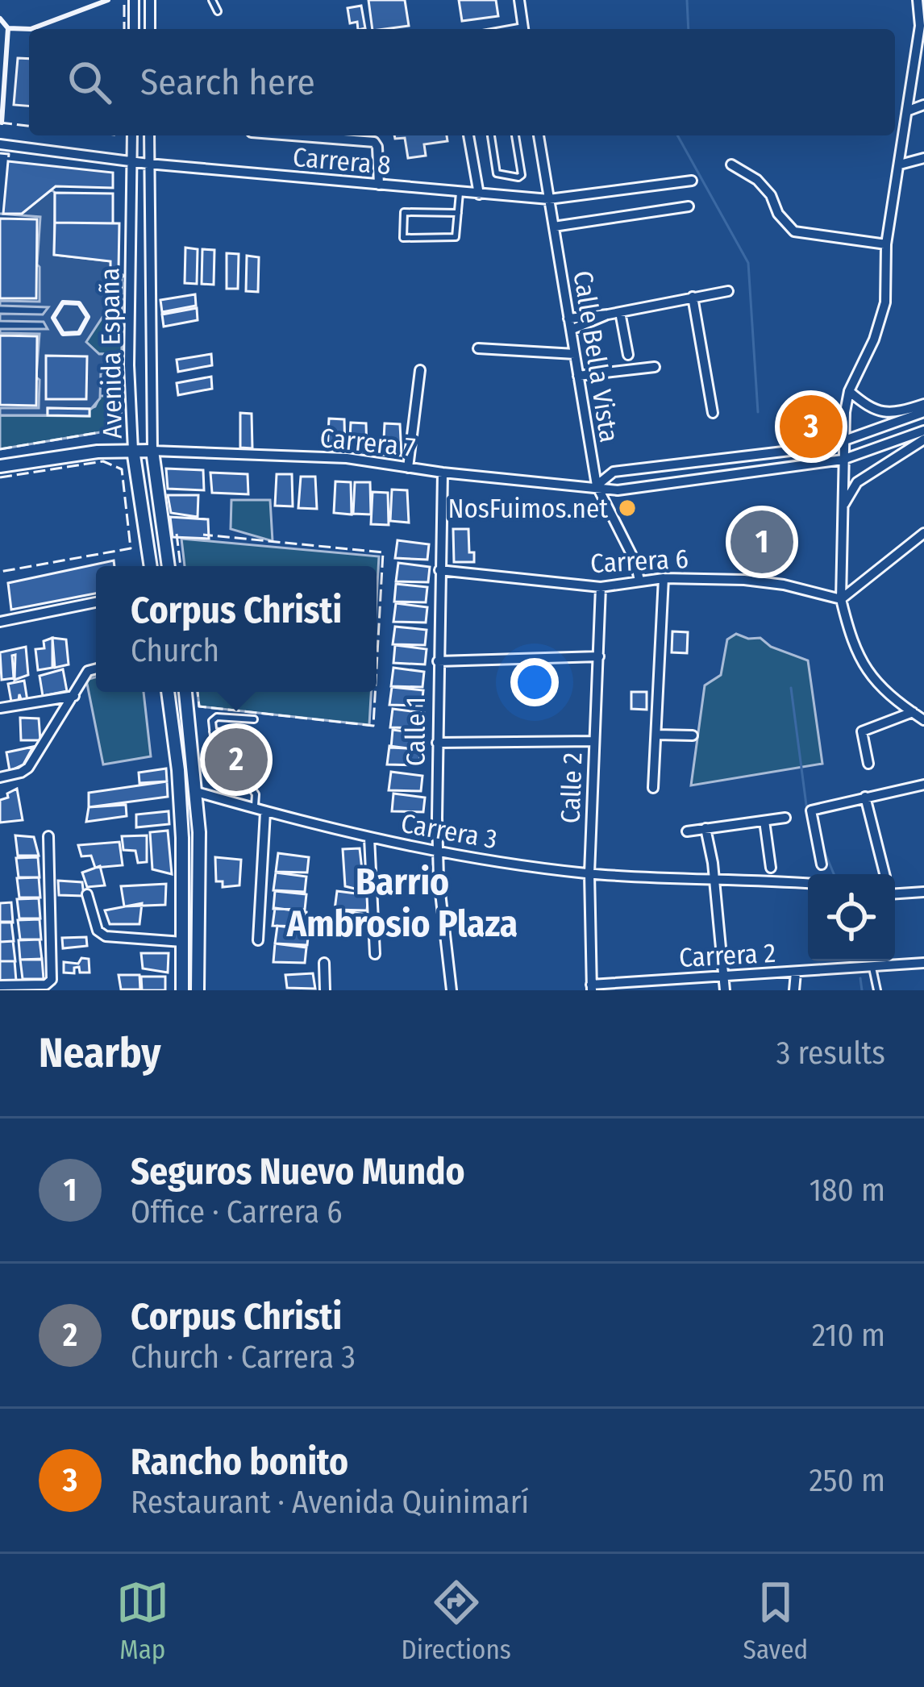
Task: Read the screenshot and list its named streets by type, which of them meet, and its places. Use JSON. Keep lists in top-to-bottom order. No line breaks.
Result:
{"streets":{"street":["Carrera 8","Avenida España","Calle Bella Vista","Carrera 7","Carrera 6","Calle 1","Calle 2","Carrera 3","Carrera 2"]},"crossings":[["Carrera 8","Avenida España"],["Carrera 8","Calle Bella Vista"],["Avenida España","Carrera 7"],["Calle Bella Vista","Carrera 7"],["Calle Bella Vista","Carrera 6"],["Carrera 7","Calle 1"],["Carrera 6","Calle 1"],["Carrera 6","Calle 2"],["Calle 1","Carrera 3"],["Calle 2","Carrera 3"],["Calle 2","Carrera 2"]],"districts":["Barrio Ambrosio Plaza"],"places":["NosFuimos.net"],"page":{"search":"Search here","pins":["3","1","2"],"popup":["Corpus Christi","Church"],"heading":["Nearby","3 results"],"list":[{"mark":"1","name":"Seguros Nuevo Mundo","note":"Office · Carrera 6","value":"180 m"},{"mark":"2","name":"Corpus Christi","note":"Church · Carrera 3","value":"210 m"},{"mark":"3","name":"Rancho bonito","note":"Restaurant · Avenida Quinimarí","value":"250 m"}],"nav":["Map","Directions","Saved"]}}
